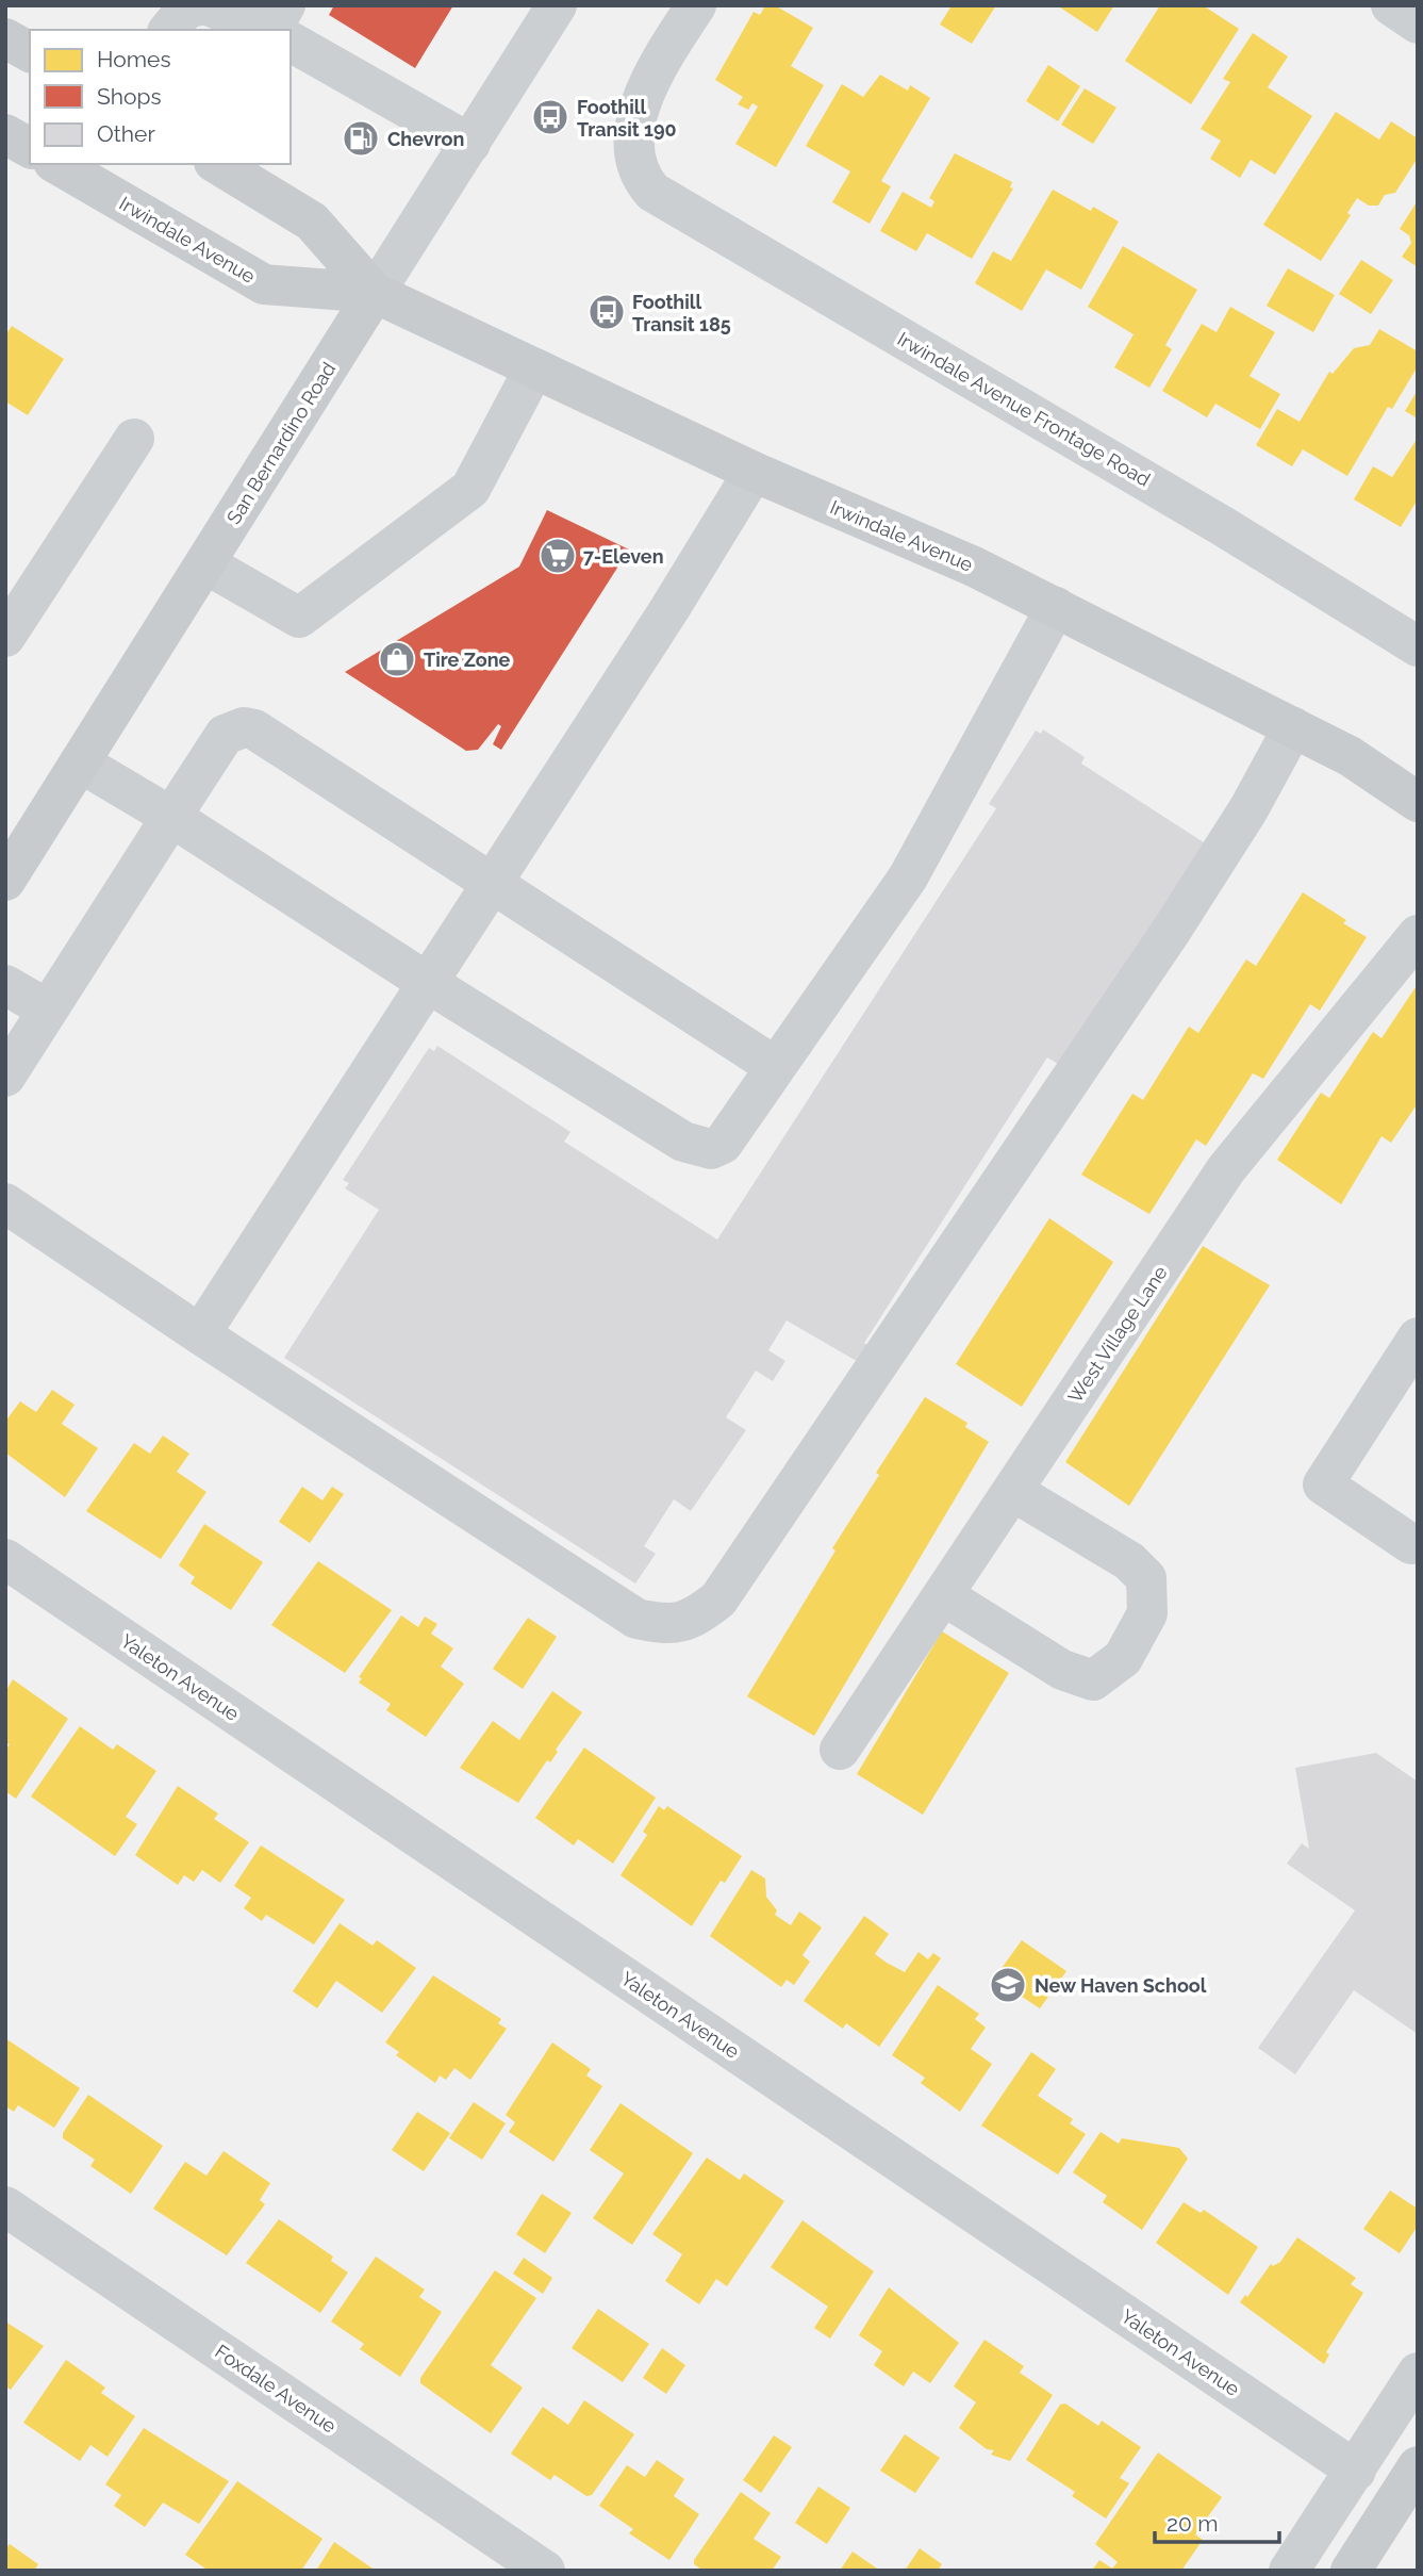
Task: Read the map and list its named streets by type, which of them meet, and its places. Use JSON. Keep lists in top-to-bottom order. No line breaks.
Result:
{"streets":{"main road":["Irwindale Avenue","San Bernardino Road"],"street":["Irwindale Avenue Frontage Road","West Village Lane","Yaleton Avenue","Foxdale Avenue"]},"crossings":[["Irwindale Avenue","San Bernardino Road"]],"places":{"bus stop":["Foothill Transit 190","Foothill Transit 185"],"fuel station":["Chevron"],"supermarket":["7-Eleven"],"shop":["Tire Zone"],"school or university":["New Haven School"]},"legend":["Homes","Shops","Other"],"scale_bar":"20 m"}
